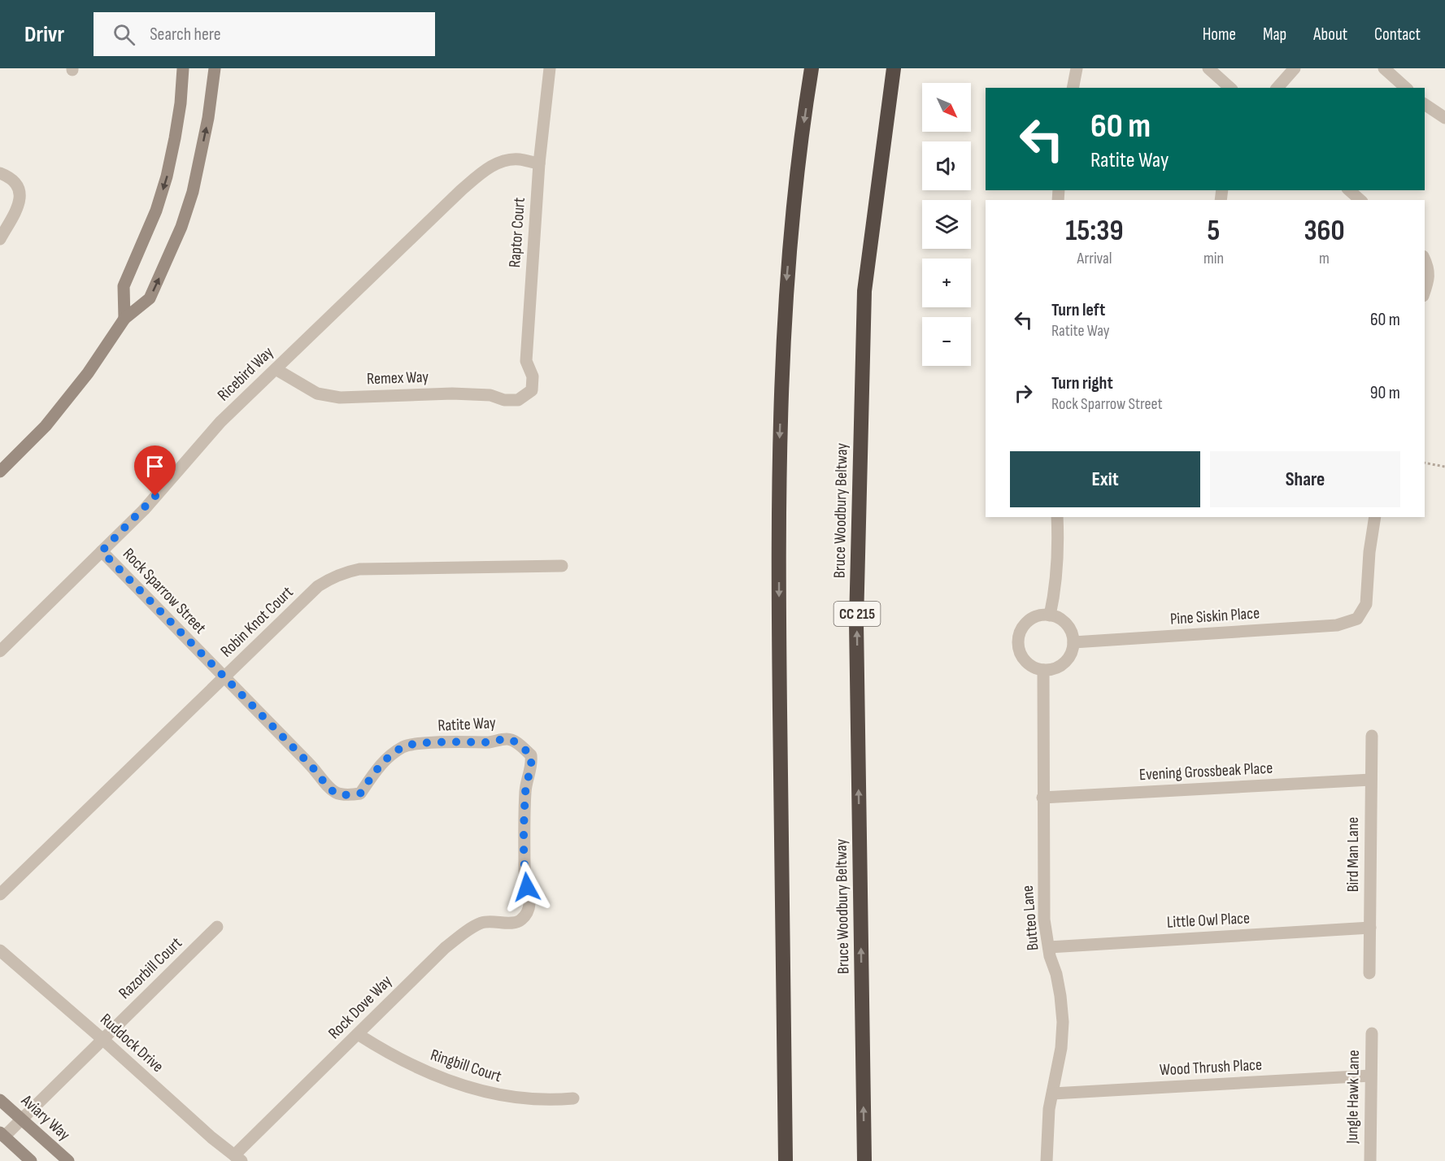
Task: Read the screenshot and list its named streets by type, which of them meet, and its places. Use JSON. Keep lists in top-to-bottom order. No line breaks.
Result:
{"streets":{"highway":["Bruce Woodbury Beltway","CC 215"],"main road":["Aviary Way"],"street":["Raptor Court","Ricebird Way","Remex Way","Rock Sparrow Street","Pine Siskin Place","Robin Knot Court","Ratite Way","Evening Grossbeak Place","Bird Man Lane","Butteo Lane","Little Owl Place","Razorbill Court","Rock Dove Way","Ruddock Drive","Ringbill Court","Wood Thrush Place","Jungle Hawk Lane"]},"crossings":[["Raptor Court","Ricebird Way"],["Raptor Court","Remex Way"],["Ricebird Way","Remex Way"],["Ricebird Way","Rock Sparrow Street"],["Rock Sparrow Street","Robin Knot Court"],["Rock Sparrow Street","Ratite Way"],["Pine Siskin Place","Butteo Lane"],["Ratite Way","Rock Dove Way"],["Evening Grossbeak Place","Bird Man Lane"],["Evening Grossbeak Place","Butteo Lane"],["Bird Man Lane","Little Owl Place"],["Butteo Lane","Little Owl Place"],["Butteo Lane","Wood Thrush Place"],["Razorbill Court","Ruddock Drive"],["Razorbill Court","Aviary Way"],["Rock Dove Way","Ruddock Drive"],["Rock Dove Way","Ringbill Court"],["Wood Thrush Place","Jungle Hawk Lane"]],"north":"bottom right","page":{"header":"Drivr","search":"Search here","nav":["Home","Map","About","Contact"],"map_buttons":["+","−"],"turn":["60 m","Ratite Way"],"eta":["15:39","Arrival","5","min","360","m"],"list":[{"name":"Turn left","note":"Ratite Way","value":"60 m"},{"name":"Turn right","note":"Rock Sparrow Street","value":"90 m"}],"buttons":["Exit","Share"]}}
